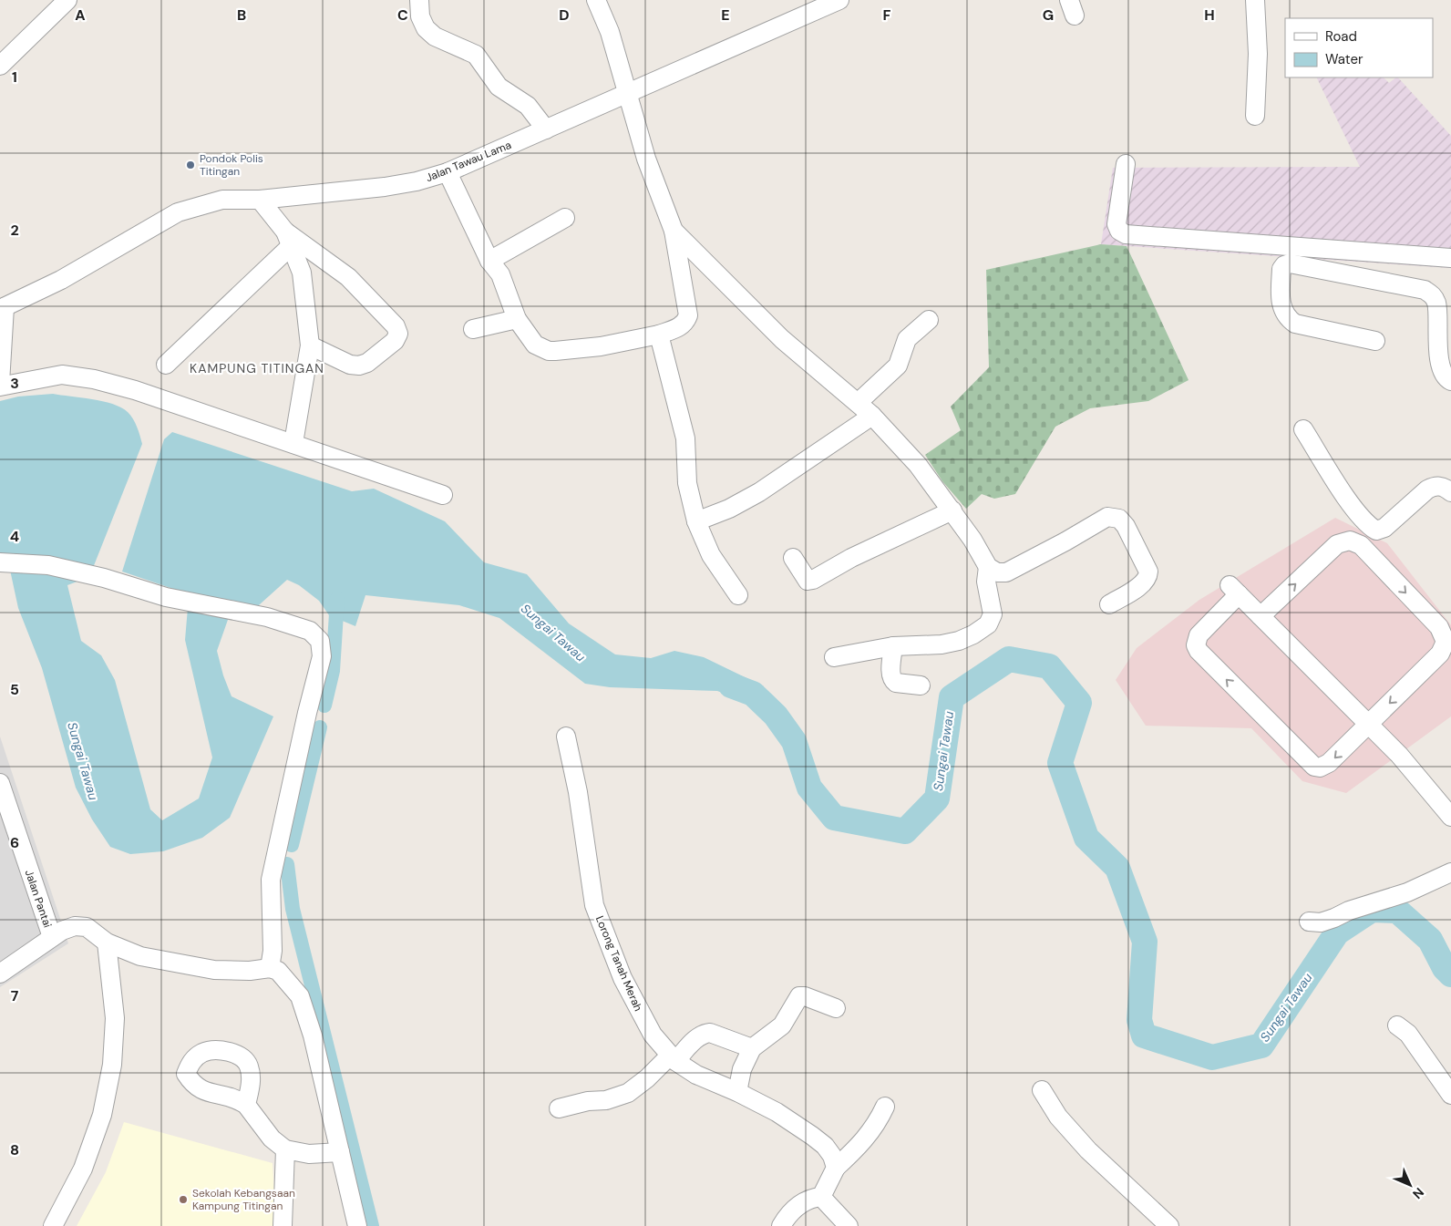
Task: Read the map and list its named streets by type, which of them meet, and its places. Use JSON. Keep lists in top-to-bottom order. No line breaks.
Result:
{"streets":{"street":["Jalan Tawau Lama","Jalan Pantai","Lorong Tanah Merah"]},"districts":["KAMPUNG TITINGAN"],"water":["Sungai Tawau"],"places":["Pondok Polis Titingan","Sekolah Kebangsaan Kampung Titingan"],"legend":["Road","Water"],"north":"bottom right","grid":{"columns":["A","B","C","D","E","F","G","H"],"rows":["1","2","3","4","5","6","7","8"]}}
